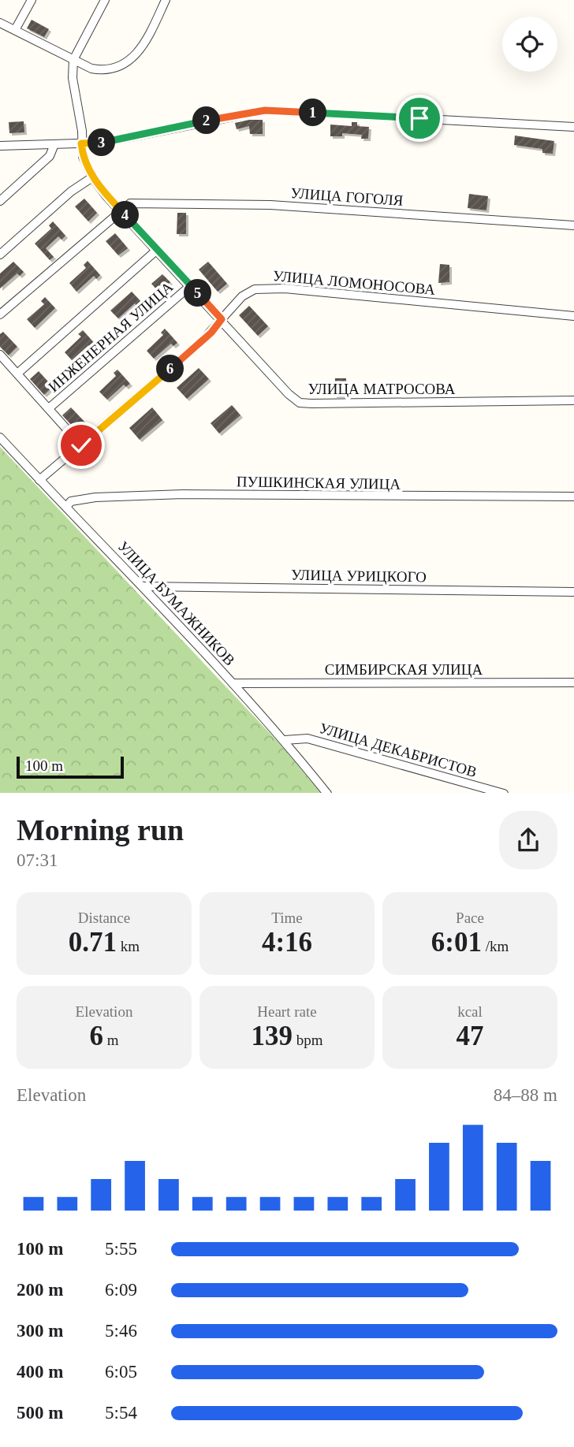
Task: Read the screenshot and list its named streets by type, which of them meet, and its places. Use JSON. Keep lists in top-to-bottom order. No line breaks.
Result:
{"streets":{"street":["УЛИЦА ГОГОЛЯ","УЛИЦА ЛОМОНОСОВА","ИНЖЕНЕРНАЯ УЛИЦА","УЛИЦА МАТРОСОВА","ПУШКИНСКАЯ УЛИЦА","УЛИЦА УРИЦКОГО","УЛИЦА БУМАЖНИКОВ","СИМБИРСКАЯ УЛИЦА","УЛИЦА ДЕКАБРИСТОВ"]},"crossings":[["УЛИЦА ГОГОЛЯ","УЛИЦА МАТРОСОВА"],["УЛИЦА ЛОМОНОСОВА","УЛИЦА МАТРОСОВА"],["УЛИЦА ЛОМОНОСОВА","УЛИЦА БУМАЖНИКОВ"],["ИНЖЕНЕРНАЯ УЛИЦА","УЛИЦА МАТРОСОВА"],["ПУШКИНСКАЯ УЛИЦА","УЛИЦА БУМАЖНИКОВ"],["УЛИЦА УРИЦКОГО","УЛИЦА БУМАЖНИКОВ"],["УЛИЦА БУМАЖНИКОВ","СИМБИРСКАЯ УЛИЦА"],["УЛИЦА БУМАЖНИКОВ","УЛИЦА ДЕКАБРИСТОВ"]],"scale_bar":"100 m","page":{"pins":["1","2","3","4","5","6"],"scale":"100 m","heading":["Morning run","07:31"],"stats":[["Distance","0.71 km"],["Time","4:16"],["Pace","6:01 /km"],["Elevation","6 m"],["Heart rate","139 bpm"],["kcal","47"]],"chart":["Elevation","84–88 m"],"list":[{"name":"100 m","note":"5:55"},{"name":"200 m","note":"6:09"},{"name":"300 m","note":"5:46"},{"name":"400 m","note":"6:05"},{"name":"500 m","note":"5:54"}]}}
